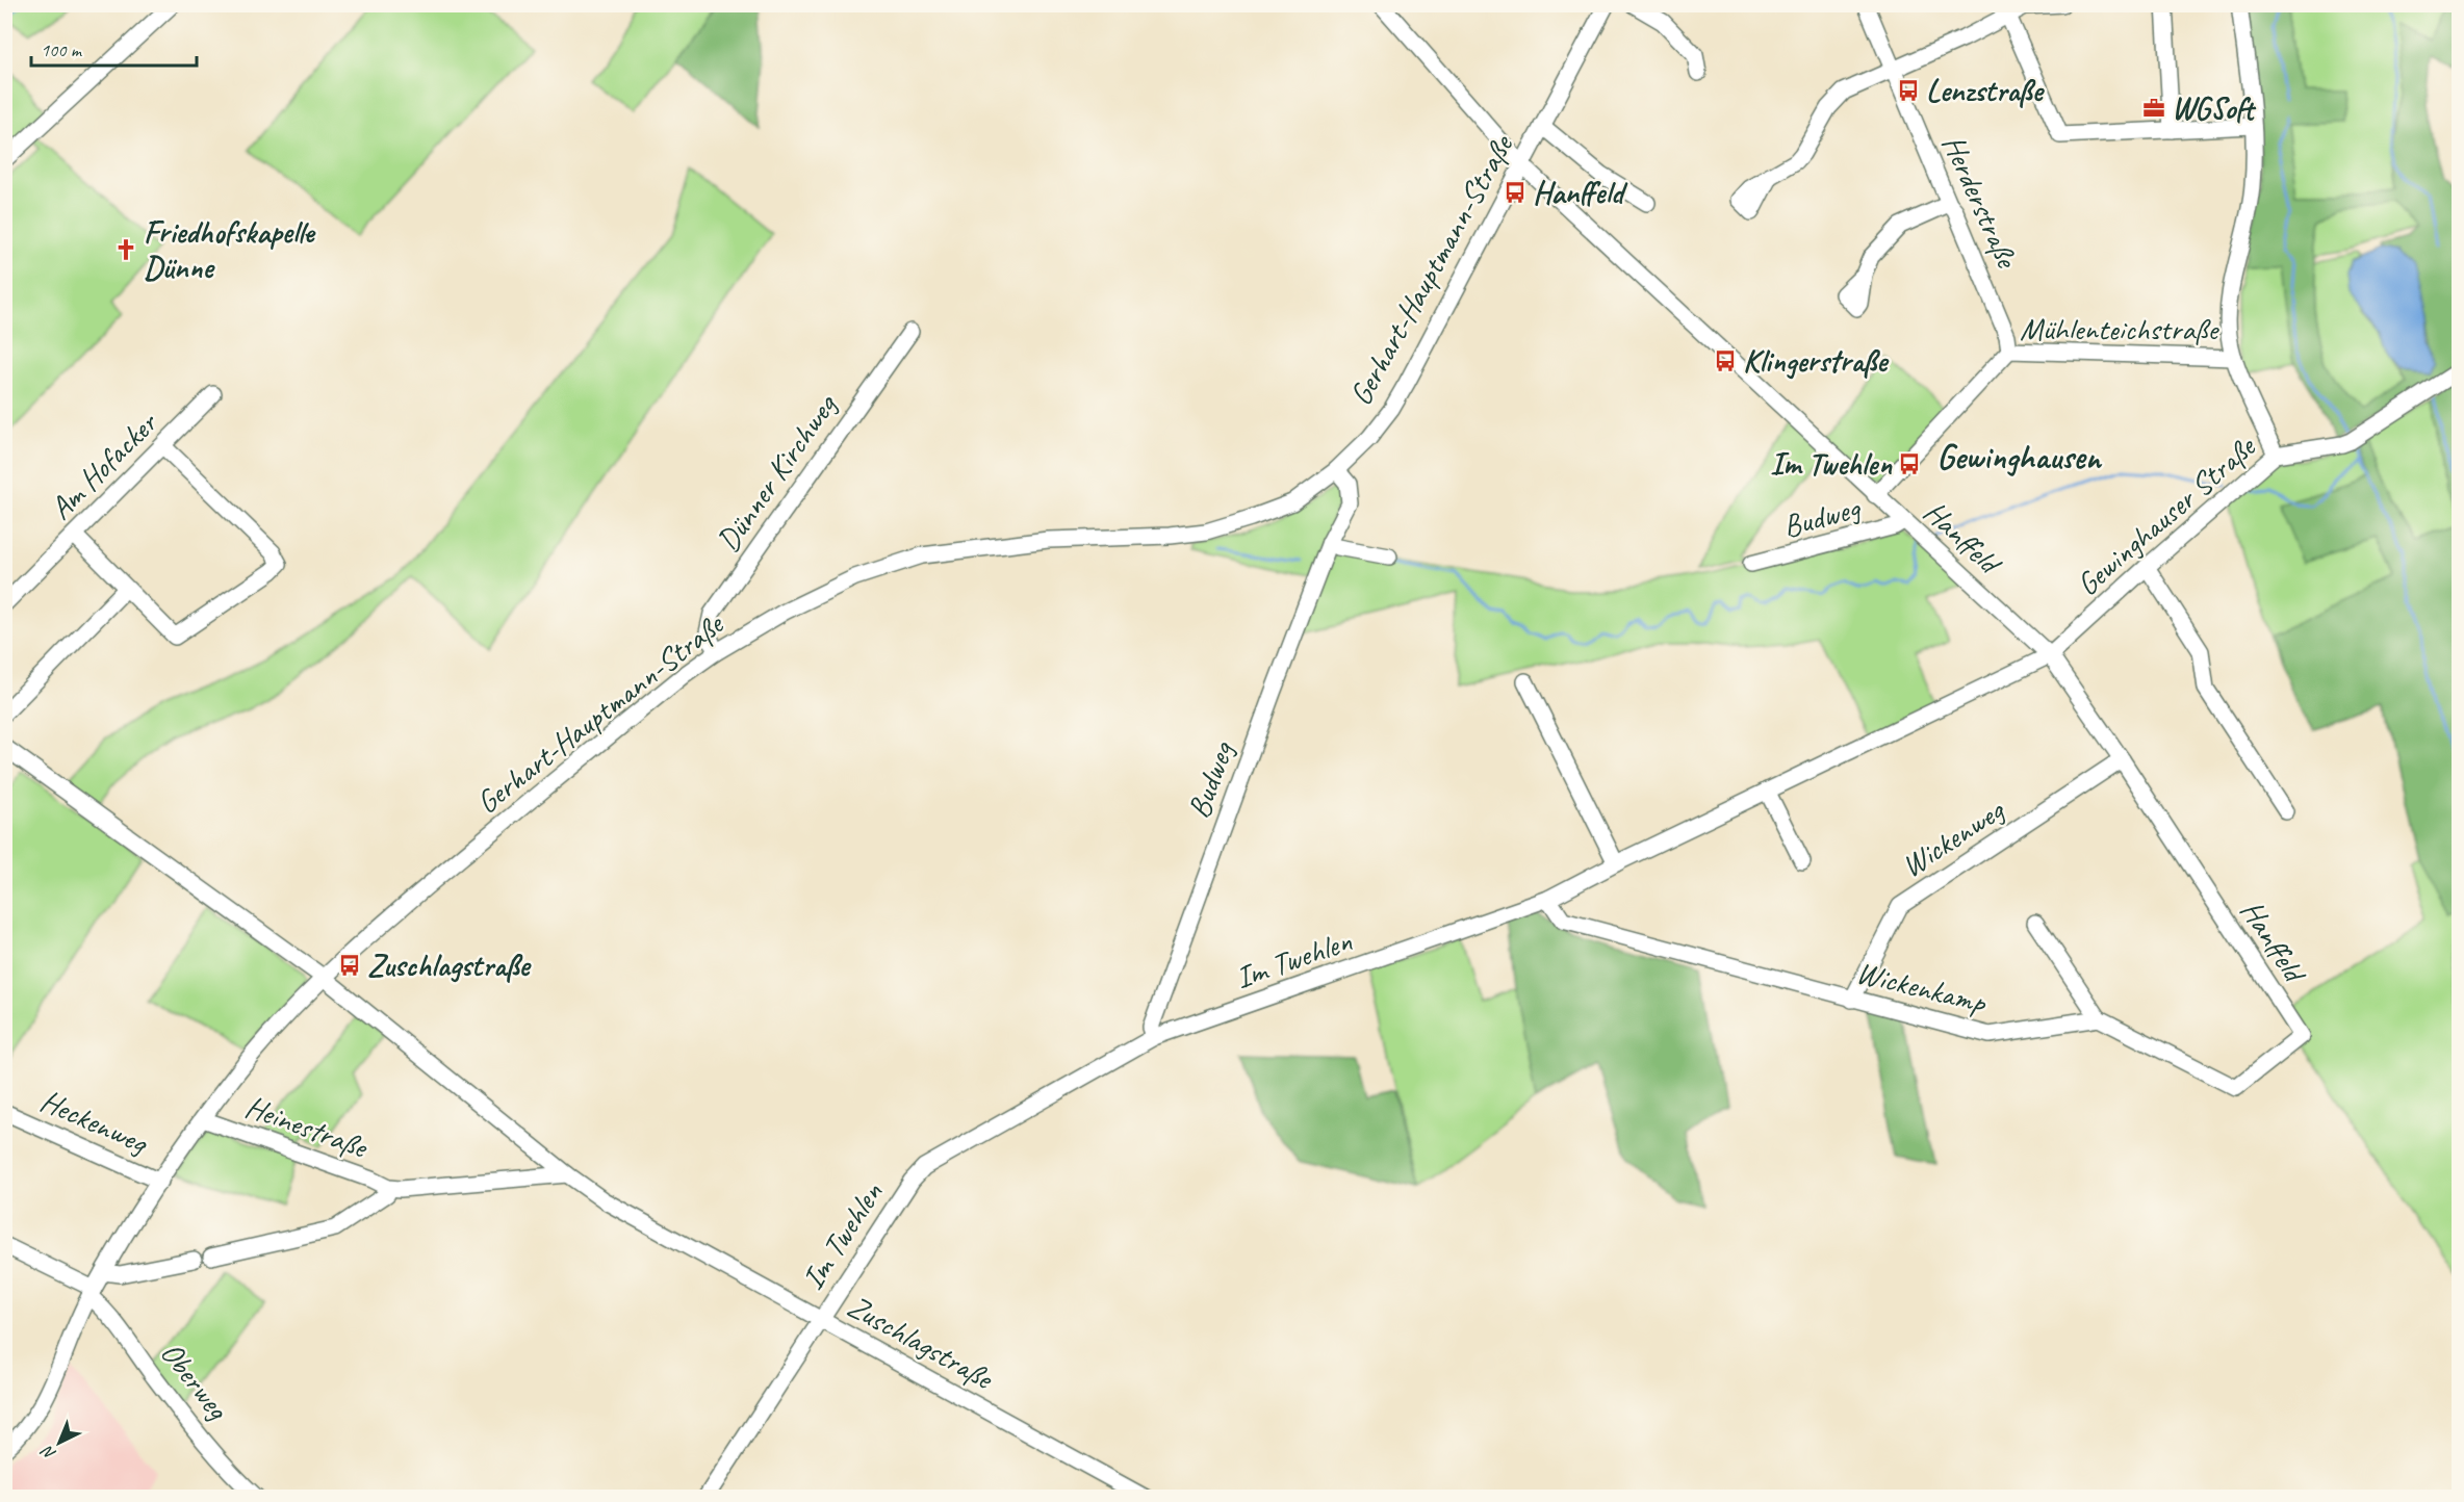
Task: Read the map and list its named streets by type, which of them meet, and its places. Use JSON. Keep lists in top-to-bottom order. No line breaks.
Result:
{"streets":{"street":["Herderstraße","Gerhart-Hauptmann-Straße","Mühlenteichstraße","Am Hofacker","Dünner Kirchweg","Gewinghauser Straße","Budweg","Hanffeld","Wickenweg","Im Twehlen","Wickenkamp","Heckenweg","Heinestraße","Zuschlagstraße","Oberweg"]},"crossings":[["Herderstraße","Mühlenteichstraße"],["Gerhart-Hauptmann-Straße","Dünner Kirchweg"],["Gerhart-Hauptmann-Straße","Budweg"],["Gerhart-Hauptmann-Straße","Hanffeld"],["Gerhart-Hauptmann-Straße","Heckenweg"],["Gerhart-Hauptmann-Straße","Heinestraße"],["Gerhart-Hauptmann-Straße","Zuschlagstraße"],["Gerhart-Hauptmann-Straße","Oberweg"],["Mühlenteichstraße","Hanffeld"],["Gewinghauser Straße","Hanffeld"],["Gewinghauser Straße","Im Twehlen"],["Budweg","Hanffeld"],["Budweg","Im Twehlen"],["Hanffeld","Wickenweg"],["Hanffeld","Im Twehlen"],["Hanffeld","Wickenkamp"],["Wickenweg","Wickenkamp"],["Im Twehlen","Wickenkamp"],["Im Twehlen","Zuschlagstraße"],["Heinestraße","Zuschlagstraße"]],"districts":["Gewinghausen"],"places":{"bus stop":["Lenzstraße","Hanffeld","Klingerstraße","Im Twehlen","Zuschlagstraße"],"office":["WGSoft"],"church":["Friedhofskapelle Dünne"]},"scale_bar":"100 m","north":"bottom left"}
